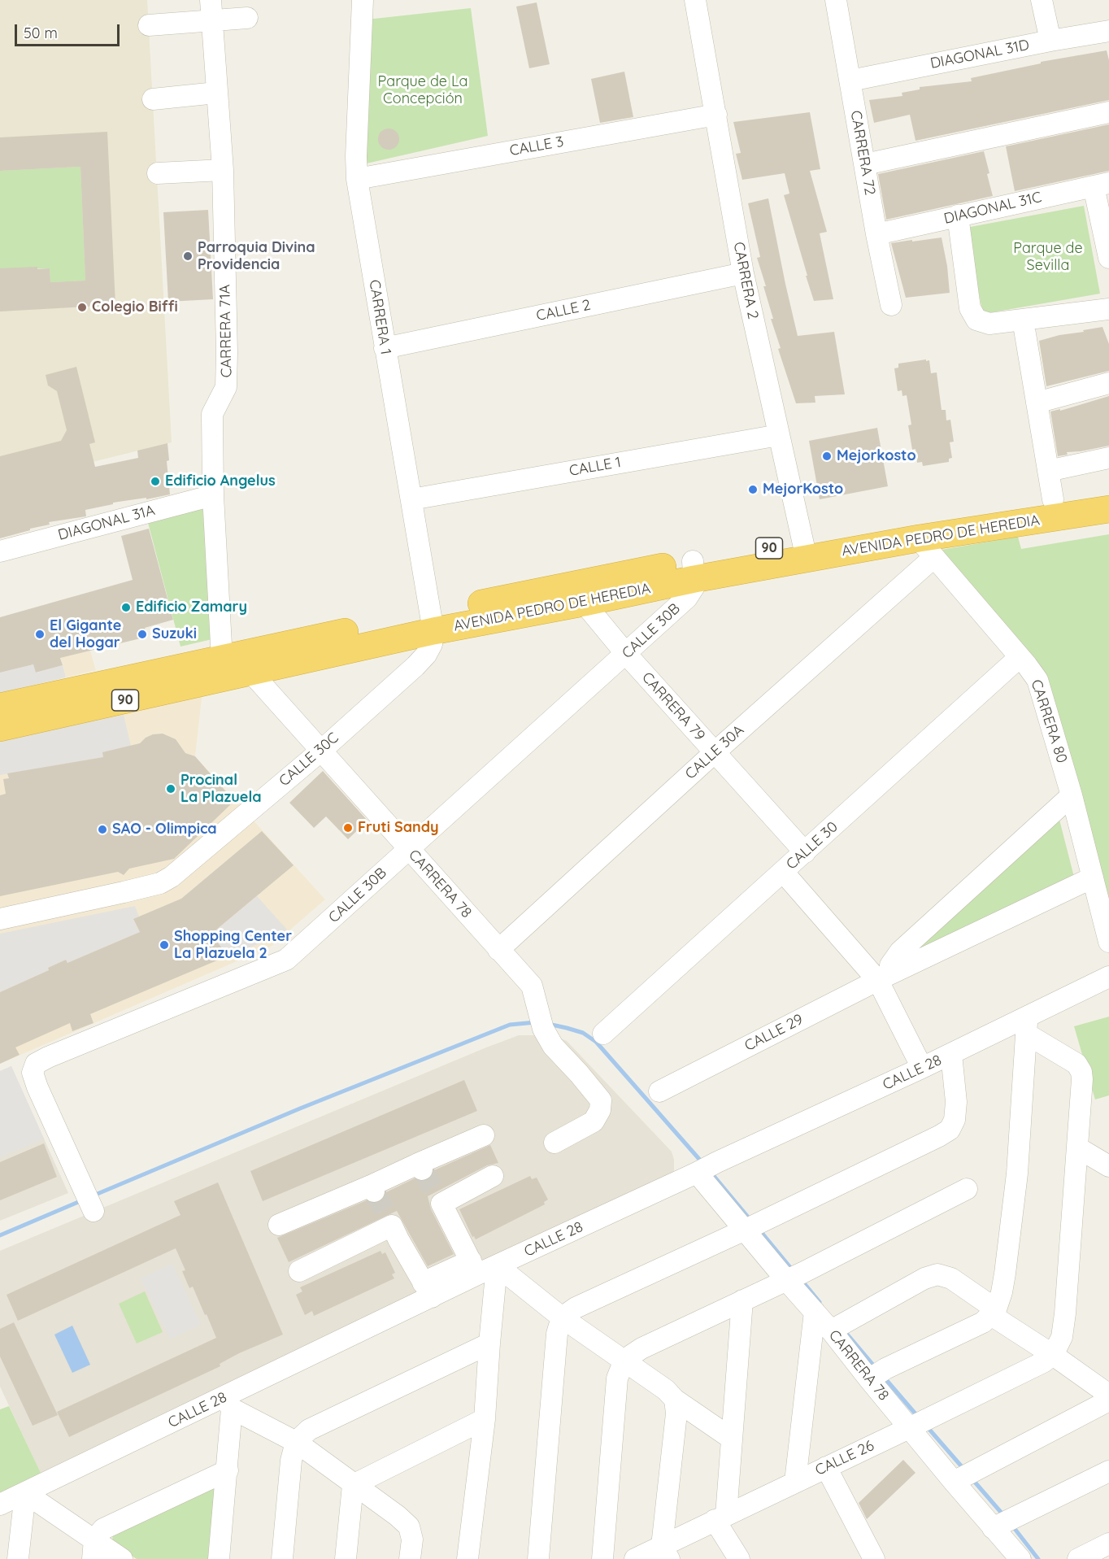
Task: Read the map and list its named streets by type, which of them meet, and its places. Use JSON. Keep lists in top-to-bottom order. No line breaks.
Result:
{"streets":{"highway":["AVENIDA PEDRO DE HEREDIA","90"],"street":["DIAGONAL 31D","CALLE 3","CARRERA 72","DIAGONAL 31C","CARRERA 2","CALLE 2","CARRERA 1","CARRERA 71A","CALLE 1","DIAGONAL 31A","CALLE 30B","CARRERA 79","CARRERA 80","CALLE 30A","CALLE 30C","CALLE 30","CARRERA 78","CALLE 29","CALLE 28","CALLE 26"]},"crossings":[["DIAGONAL 31D","CARRERA 72"],["CALLE 3","CARRERA 2"],["CALLE 3","CARRERA 1"],["CARRERA 72","DIAGONAL 31C"],["CARRERA 2","CALLE 2"],["CARRERA 2","CALLE 1"],["CARRERA 2","AVENIDA PEDRO DE HEREDIA"],["CALLE 2","CARRERA 1"],["CARRERA 1","CALLE 1"],["CARRERA 1","AVENIDA PEDRO DE HEREDIA"],["CARRERA 1","CALLE 30C"],["CARRERA 71A","DIAGONAL 31A"],["CARRERA 71A","AVENIDA PEDRO DE HEREDIA"],["AVENIDA PEDRO DE HEREDIA","CALLE 30B"],["AVENIDA PEDRO DE HEREDIA","CARRERA 79"],["AVENIDA PEDRO DE HEREDIA","CARRERA 80"],["AVENIDA PEDRO DE HEREDIA","CALLE 30A"],["AVENIDA PEDRO DE HEREDIA","CALLE 30C"],["AVENIDA PEDRO DE HEREDIA","CARRERA 78"],["CALLE 30B","CARRERA 79"],["CALLE 30B","CARRERA 78"],["CARRERA 79","CALLE 30A"],["CARRERA 79","CALLE 30"],["CARRERA 80","CALLE 30A"],["CARRERA 80","CALLE 30"],["CARRERA 80","CALLE 29"],["CALLE 30A","CARRERA 78"],["CALLE 30C","CARRERA 78"],["CARRERA 78","CALLE 28"],["CARRERA 78","CALLE 26"]],"parks":["Parque de La Concepción","Parque de Sevilla"],"places":["Parroquia Divina Providencia","Colegio Biffi","Mejorkosto","Edificio Angelus","MejorKosto","Edificio Zamary","El Gigante del Hogar","Suzuki","Procinal La Plazuela","Fruti Sandy","SAO - Olimpica","Shopping Center La Plazuela 2"],"scale_bar":"50 m"}
